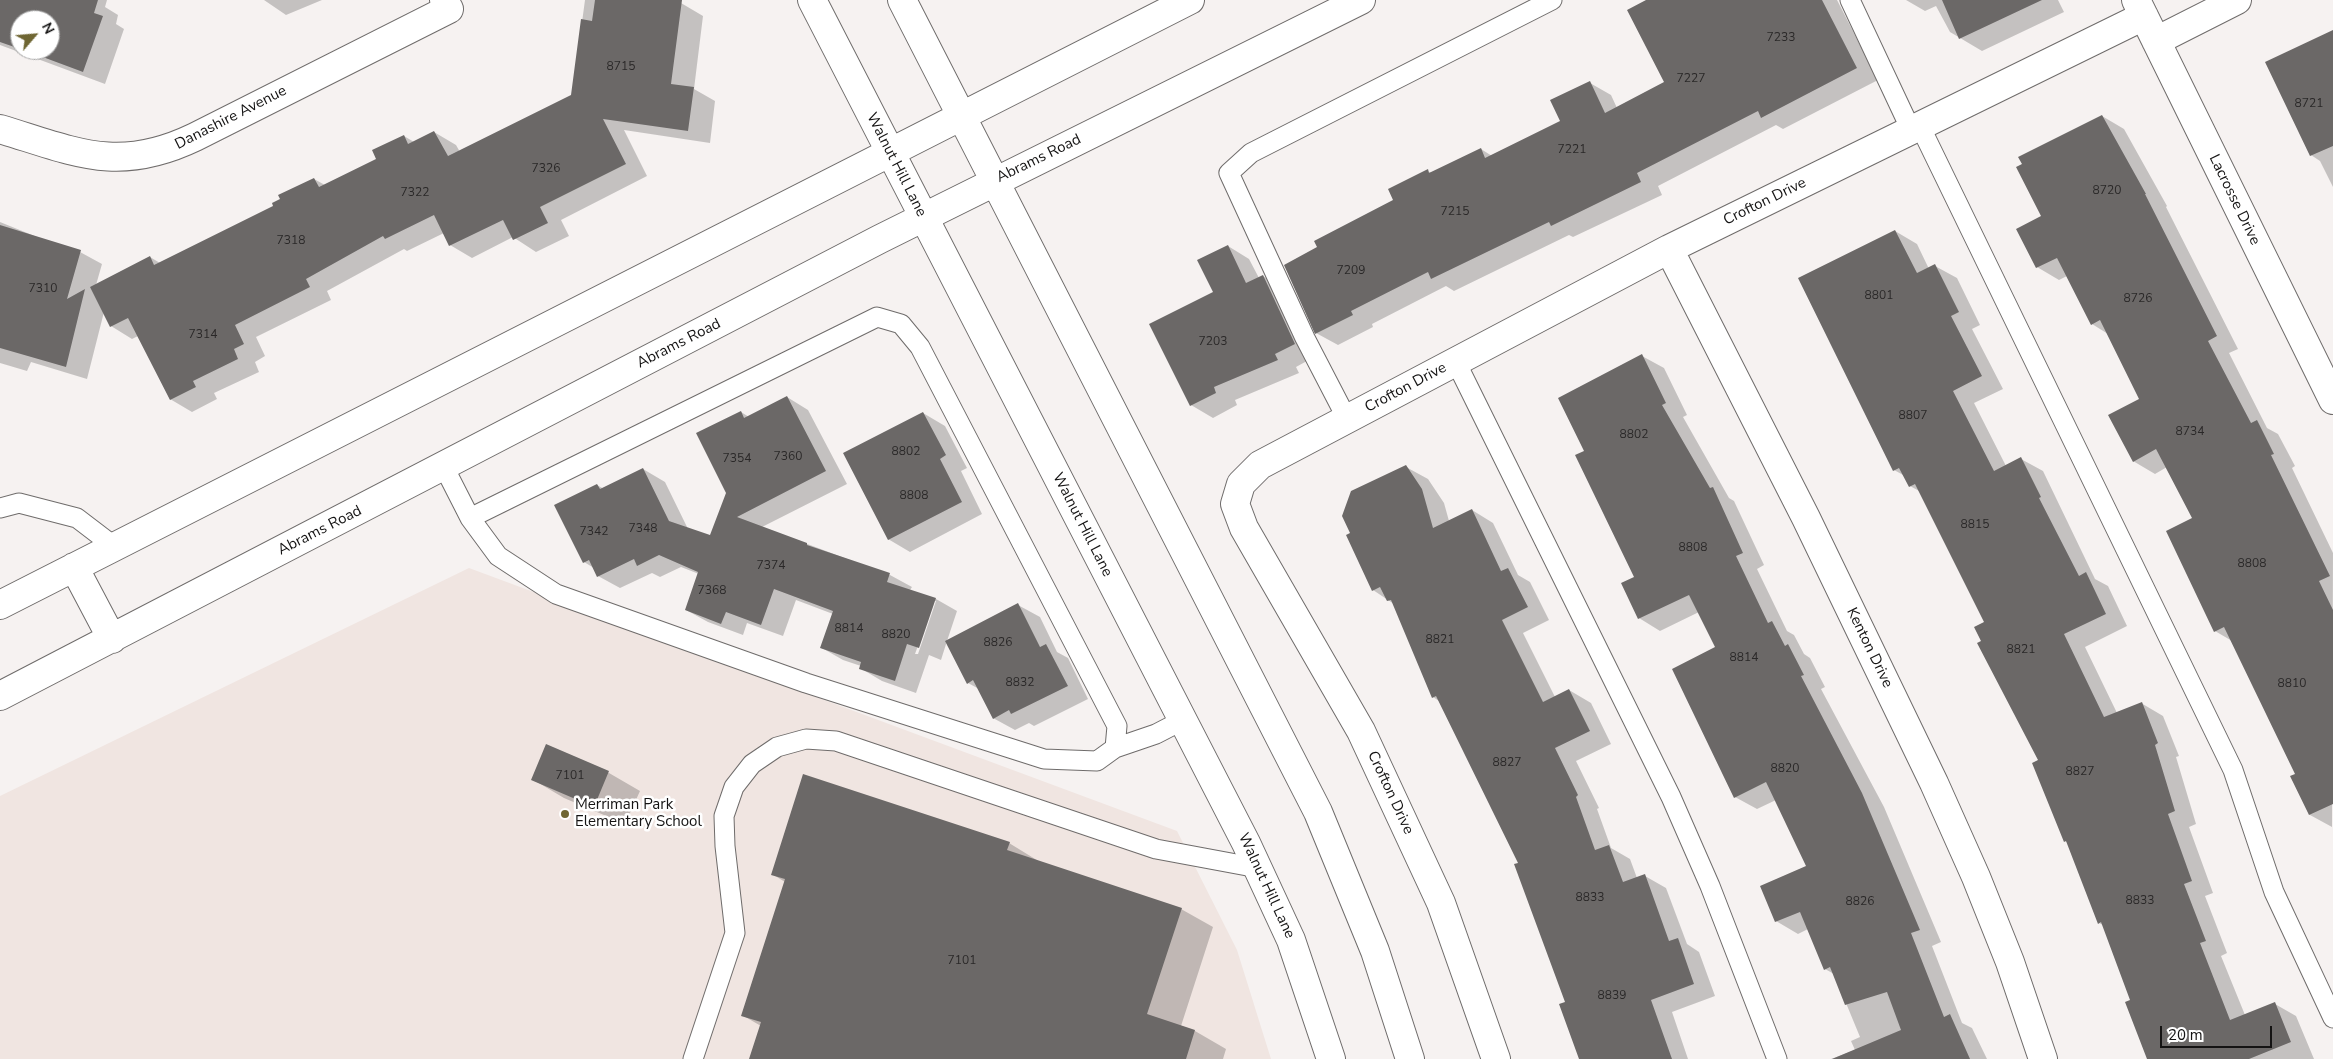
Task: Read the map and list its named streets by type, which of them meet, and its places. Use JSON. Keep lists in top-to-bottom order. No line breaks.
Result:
{"streets":{"main road":["Danashire Avenue","Abrams Road","Walnut Hill Lane","Lacrosse Drive","Crofton Drive","Kenton Drive"]},"crossings":[["Abrams Road","Walnut Hill Lane"],["Lacrosse Drive","Crofton Drive"],["Crofton Drive","Kenton Drive"]],"places":["Merriman Park Elementary School"],"house_numbers":["7233","8715","7227","8721","7221","7326","8720","7322","7215","7318","7209","7310","8801","8726","7314","7203","8807","8734","8802","8802","7360","7354","8808","8815","7348","7342","8808","8808","7374","7368","8814","8820","8821","8826","8821","8814","8832","8810","8827","8820","8827","7101","8833","8833","8826","7101","8839"],"scale_bar":"20 m","north":"top right"}
